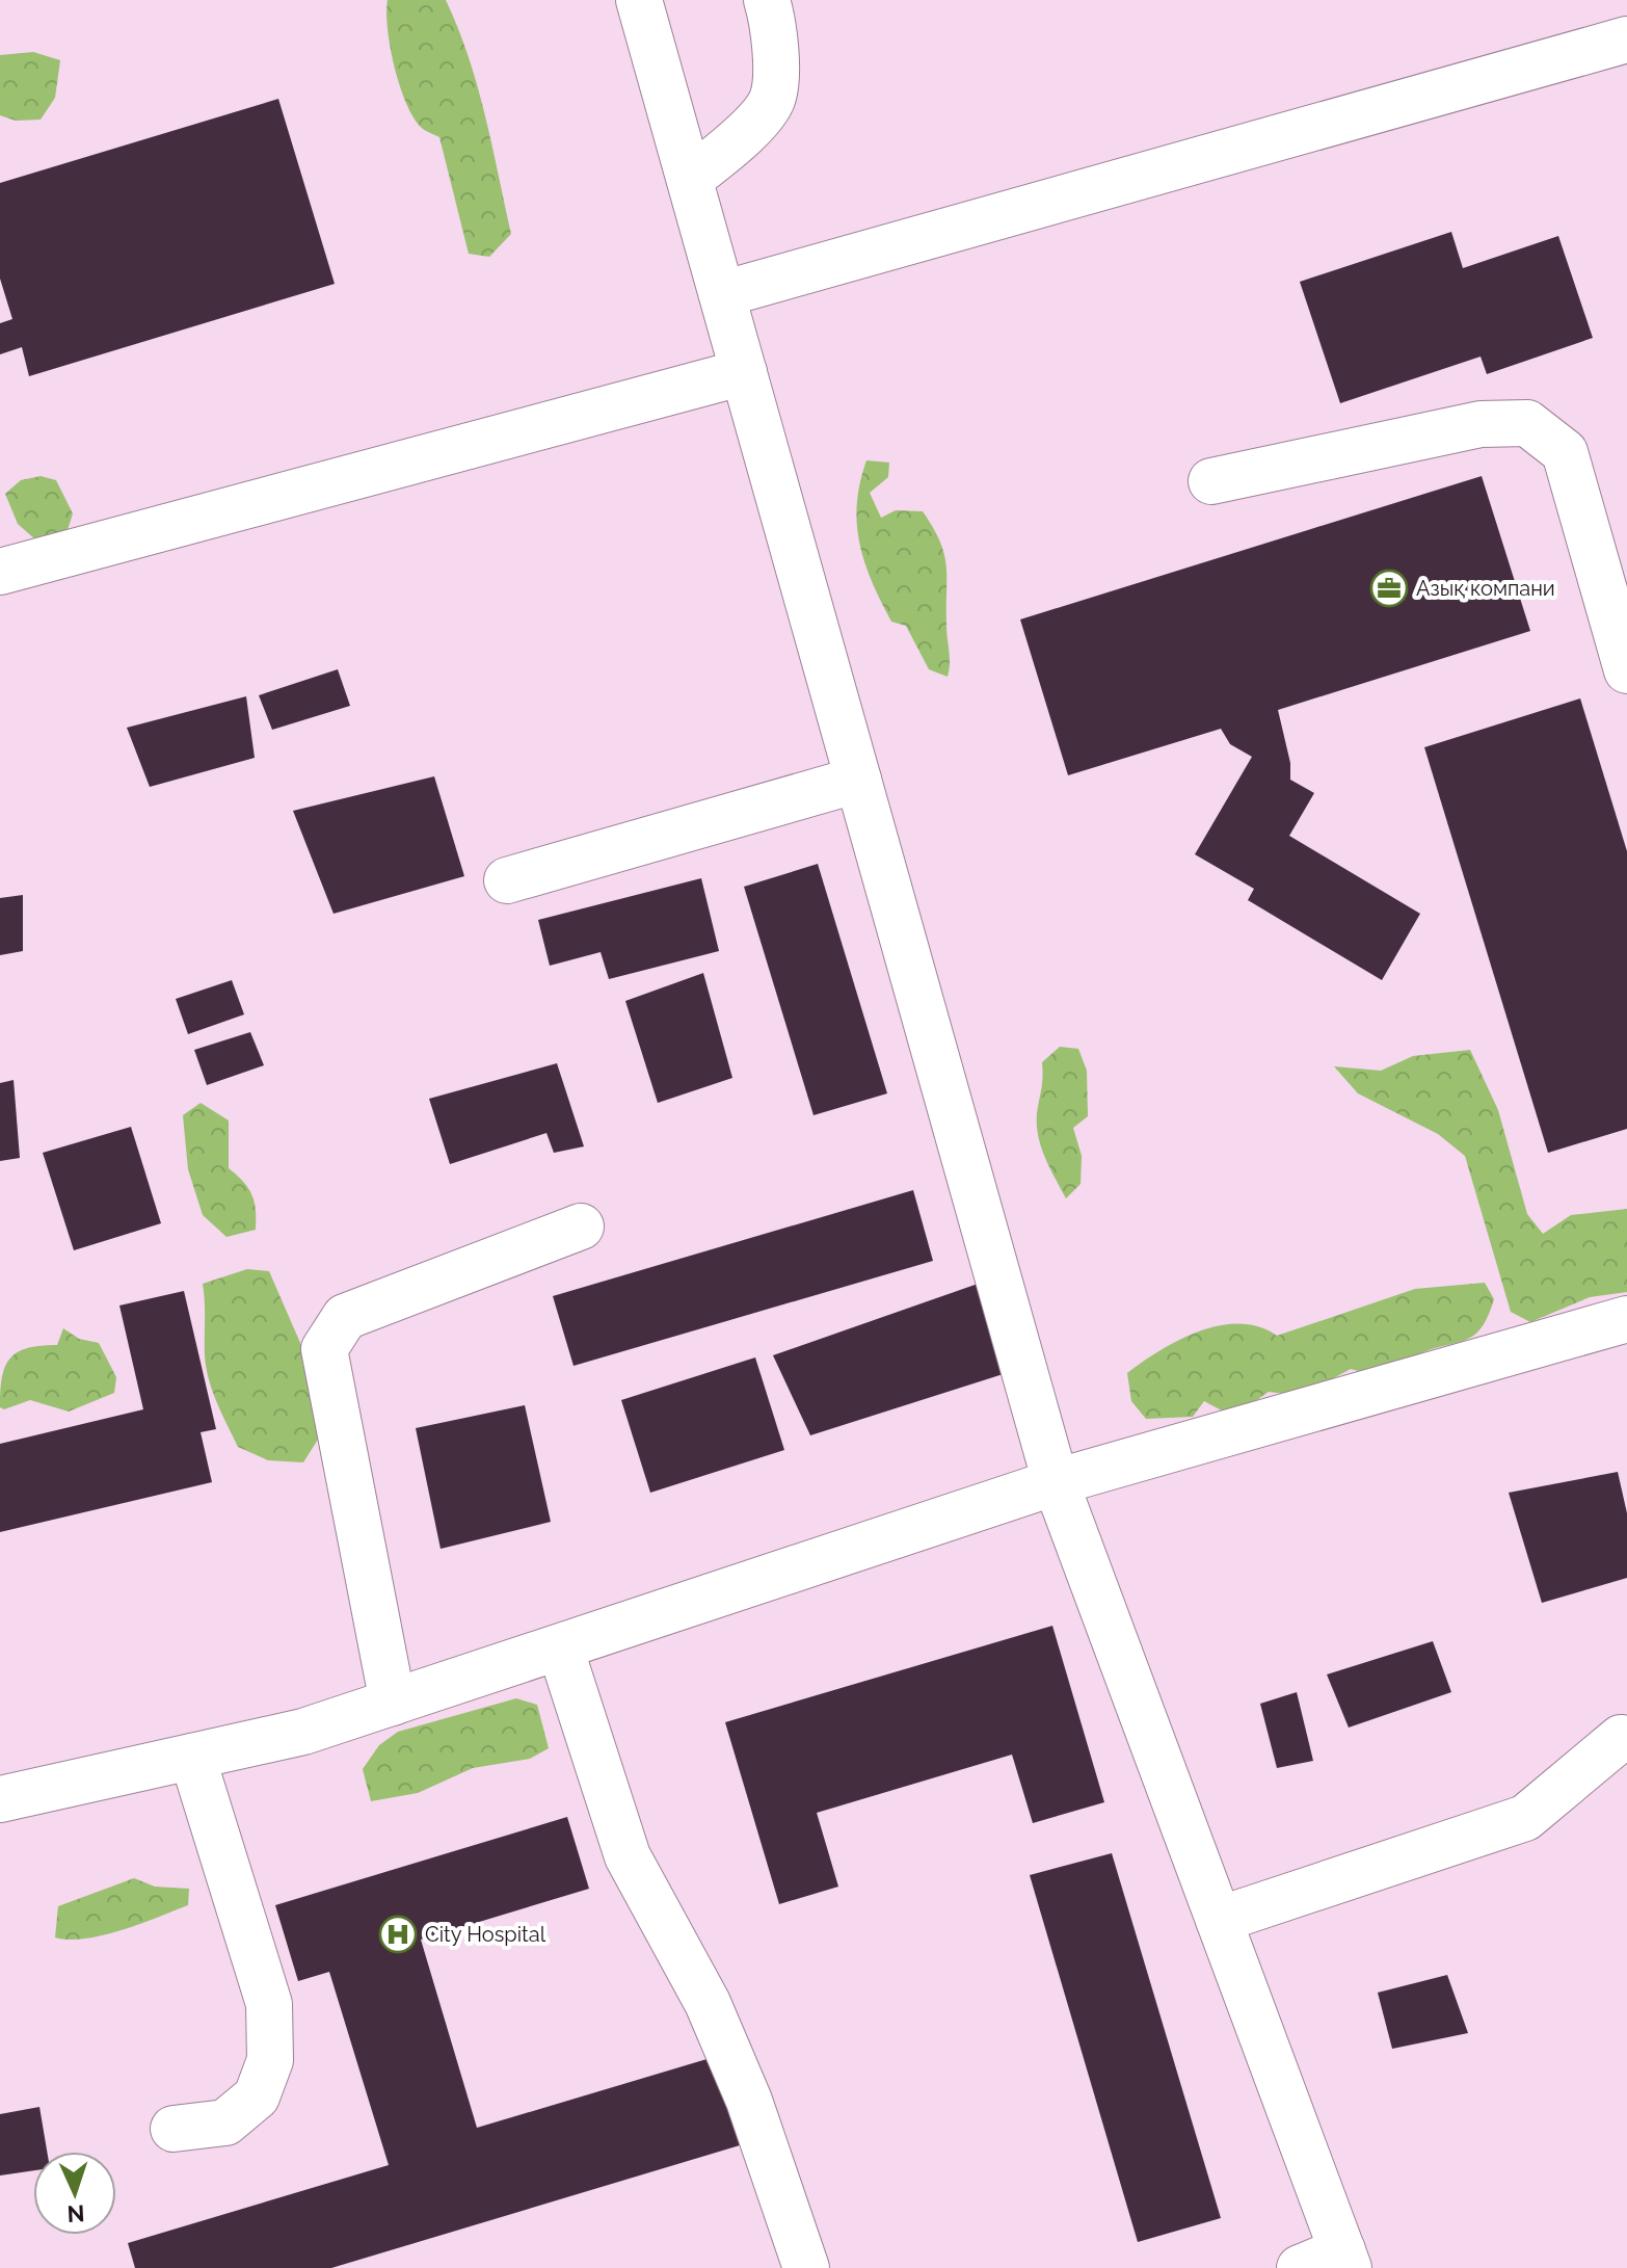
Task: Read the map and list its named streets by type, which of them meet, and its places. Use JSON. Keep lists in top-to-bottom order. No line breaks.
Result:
{"places":{"office":["Азық компани"],"hospital":["City Hospital"]},"north":"bottom"}
